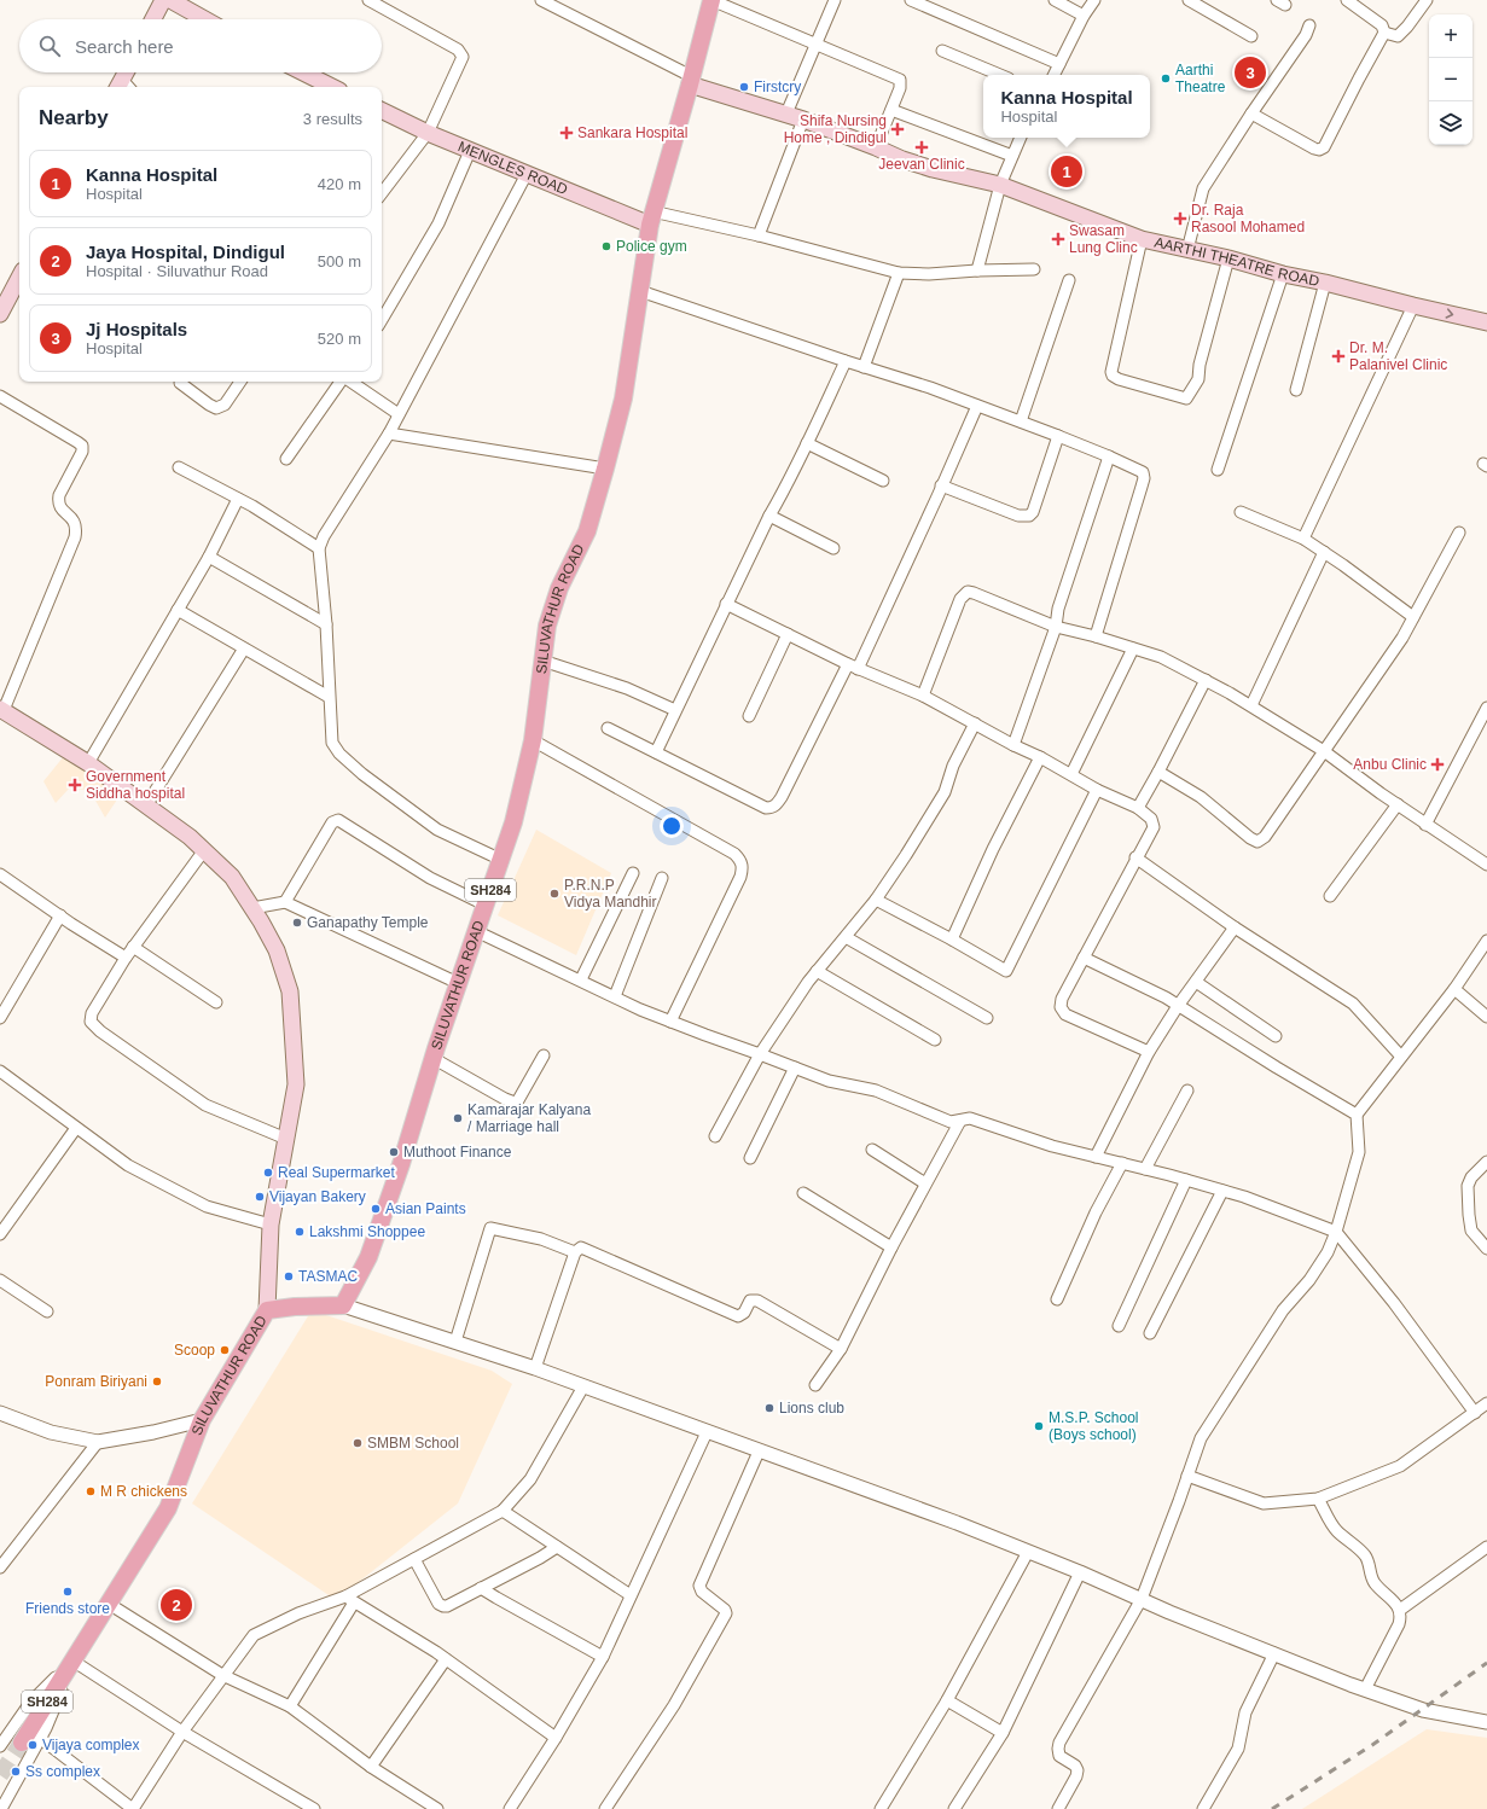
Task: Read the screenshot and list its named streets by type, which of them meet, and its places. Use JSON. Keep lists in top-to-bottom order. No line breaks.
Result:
{"streets":{"main road":["MENGLES ROAD","AARTHI THEATRE ROAD","SILUVATHUR ROAD","SH284"]},"crossings":[["MENGLES ROAD","SILUVATHUR ROAD"],["AARTHI THEATRE ROAD","SILUVATHUR ROAD"],["SILUVATHUR ROAD","SH284"]],"places":{"other":["Aarthi Theatre","Firstcry","Police gym","P.R.N.P Vidya Mandhir","Ganapathy Temple","Kamarajar Kalyana / Marriage hall","Muthoot Finance","Real Supermarket","Vijayan Bakery","Asian Paints","Lakshmi Shoppee","TASMAC","Scoop","Ponram Biriyani","Lions club","M.S.P. School (Boys school)","SMBM School","M R chickens","Friends store","Vijaya complex","Ss complex"],"health":["Shifa Nursing Home , Dindigul","Sankara Hospital","Jeevan Clinic","Dr. Raja Rasool Mohamed","Swasam Lung Clinc","Dr. M. Palanivel Clinic","Anbu Clinic","Government Siddha hospital"]},"page":{"map_buttons":["+","−"],"search":"Search here","pins":["3","1","2"],"popup":["Kanna Hospital","Hospital"],"heading":["Nearby","3 results"],"list":[{"mark":"1","name":"Kanna Hospital","note":"Hospital","value":"420 m"},{"mark":"2","name":"Jaya Hospital, Dindigul","note":"Hospital · Siluvathur Road","value":"500 m"},{"mark":"3","name":"Jj Hospitals","note":"Hospital","value":"520 m"}]}}
